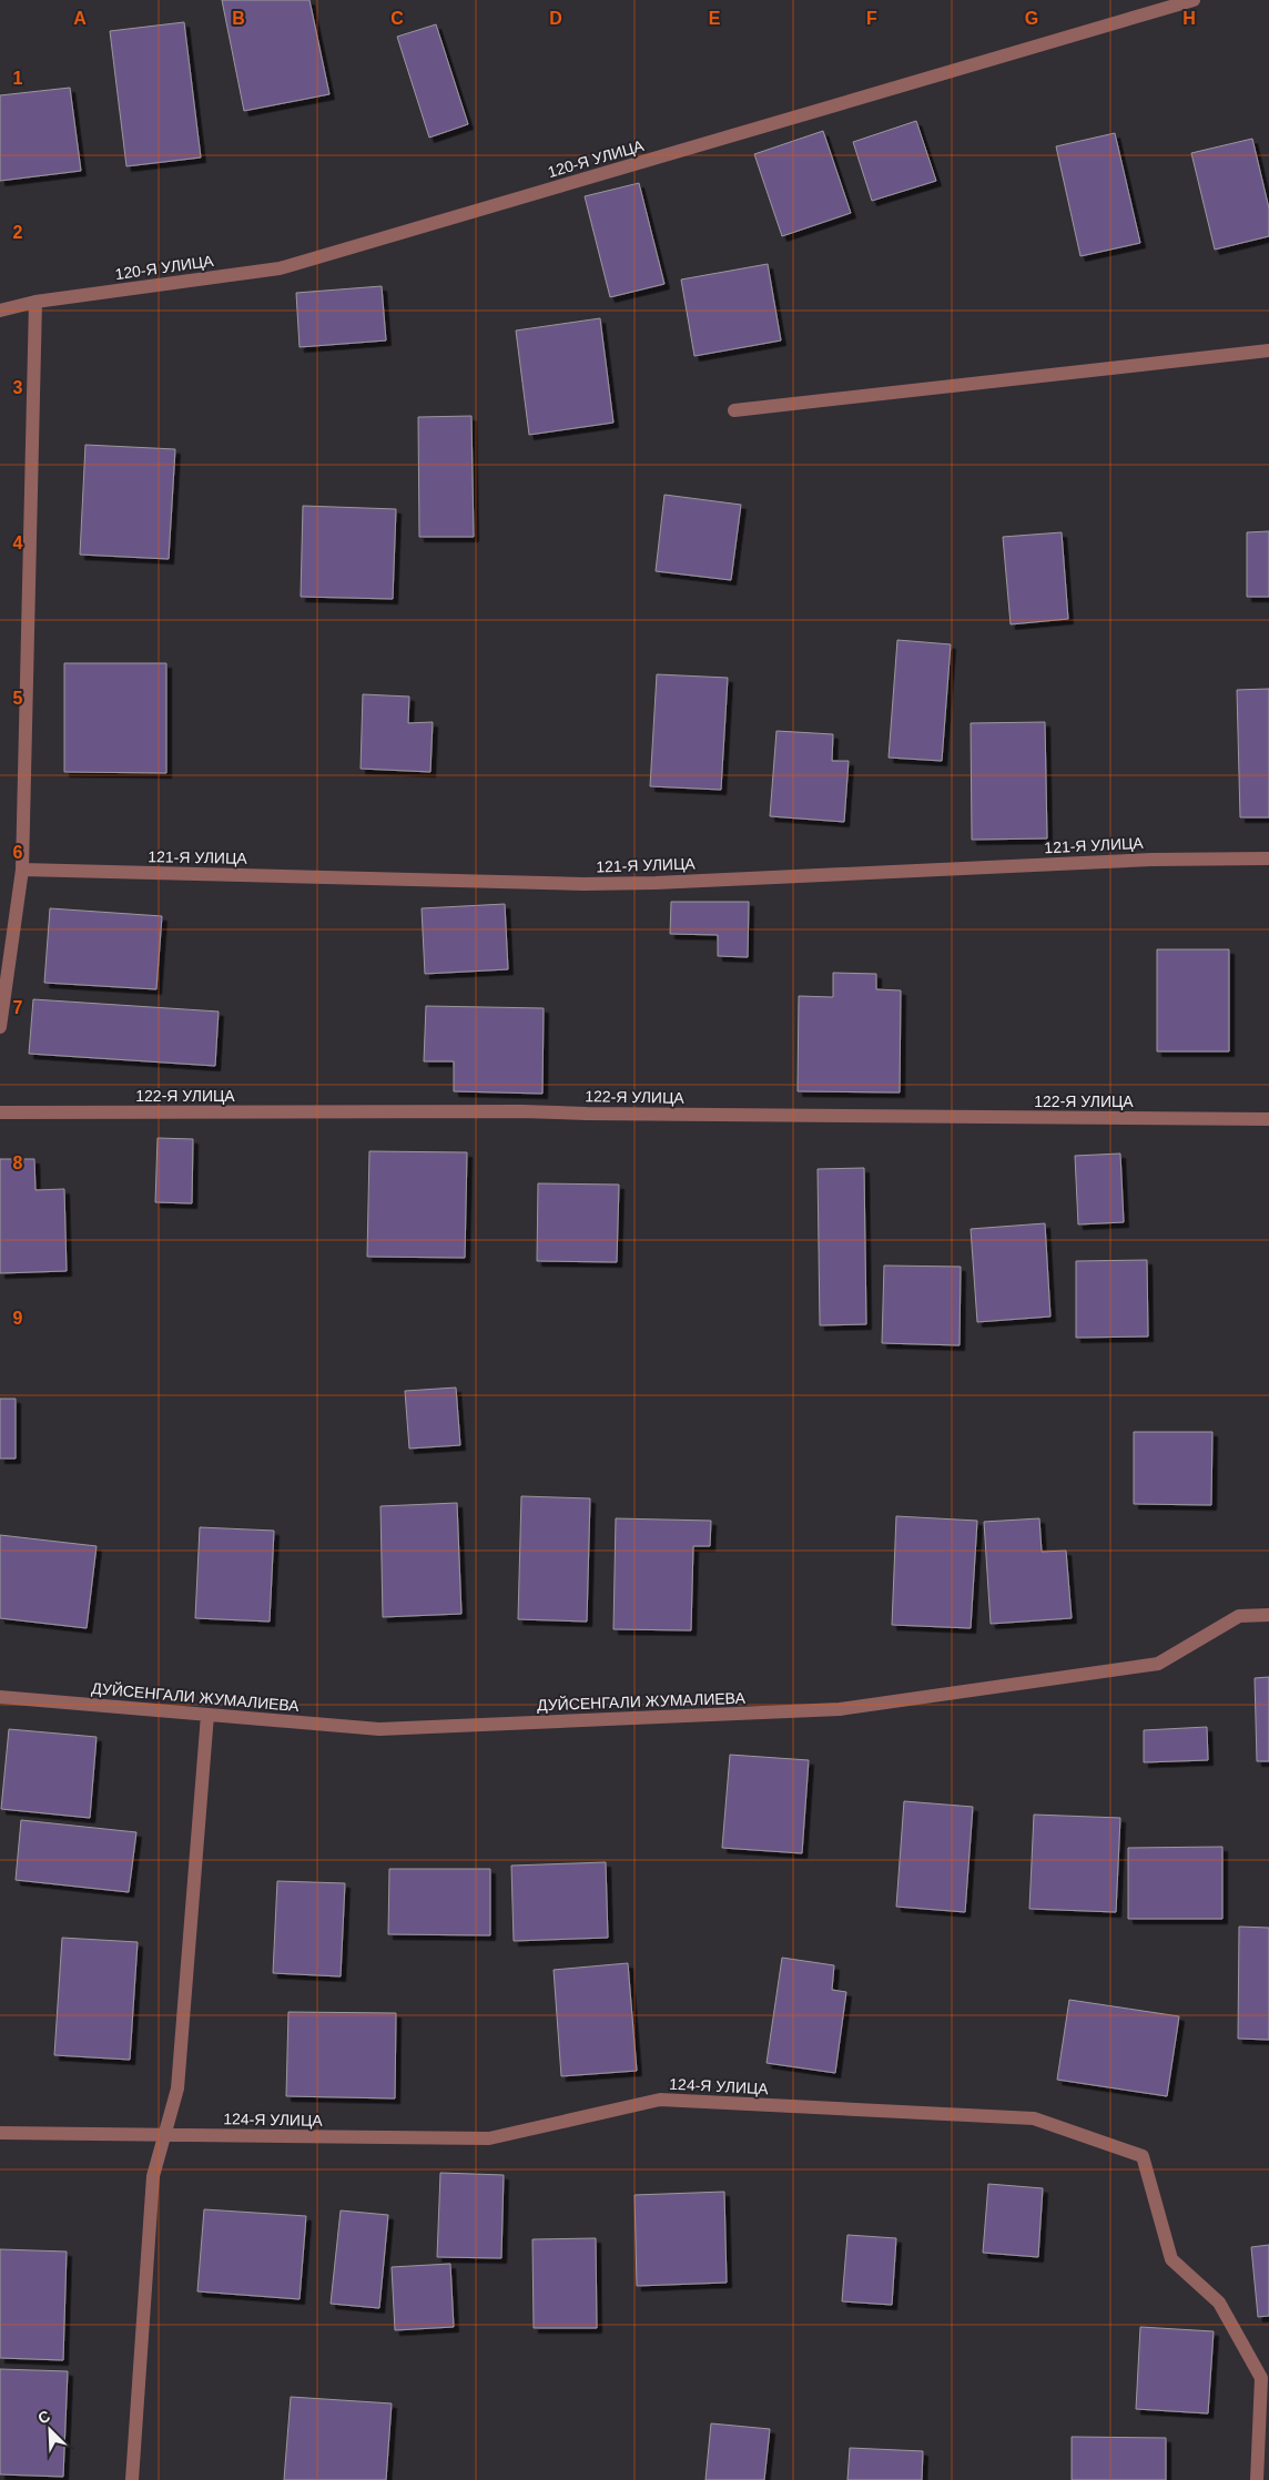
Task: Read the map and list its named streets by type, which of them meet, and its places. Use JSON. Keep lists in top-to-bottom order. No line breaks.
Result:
{"streets":{"street":["120-Я УЛИЦА","121-Я УЛИЦА","122-Я УЛИЦА","ДУЙСЕНГАЛИ ЖУМАЛИЕВА","124-Я УЛИЦА"]},"north":"top left","grid":{"columns":["A","B","C","D","E","F","G","H"],"rows":["1","2","3","4","5","6","7","8","9"]}}
